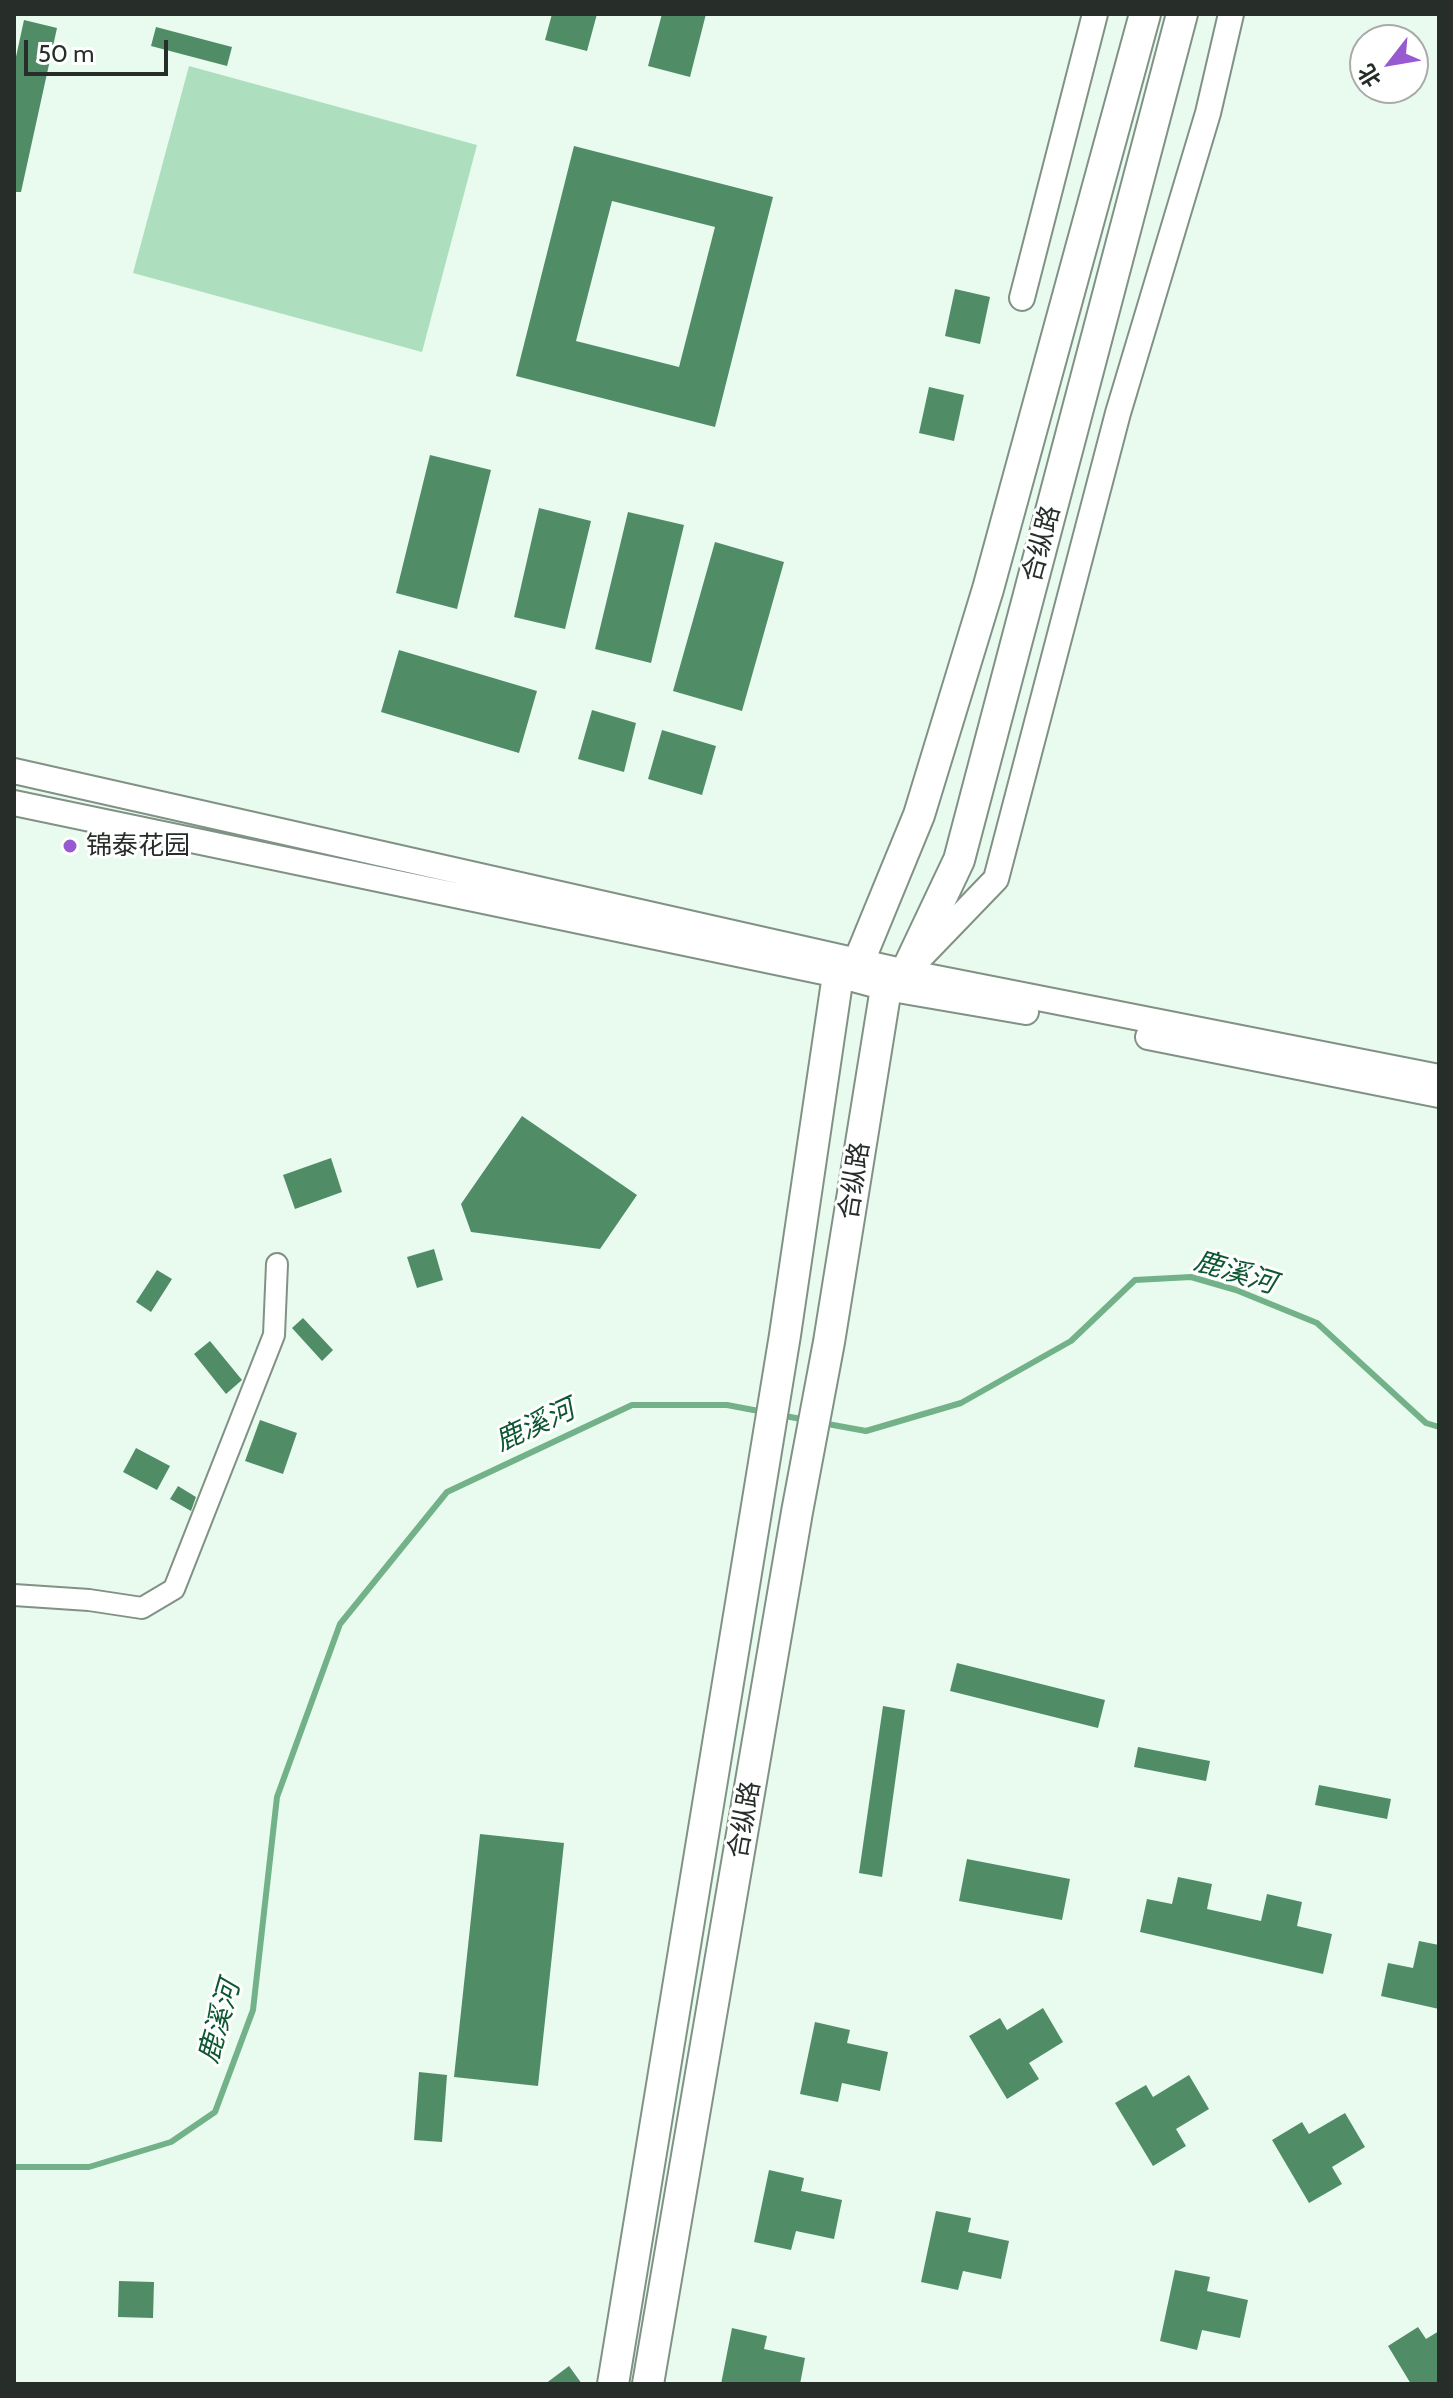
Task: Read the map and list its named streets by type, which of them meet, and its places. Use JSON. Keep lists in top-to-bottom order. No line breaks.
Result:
{"streets":{"main road":["合纵路"]},"water":["鹿溪河"],"places":["锦泰花园"],"scale_bar":"50 m","north":"bottom left"}
